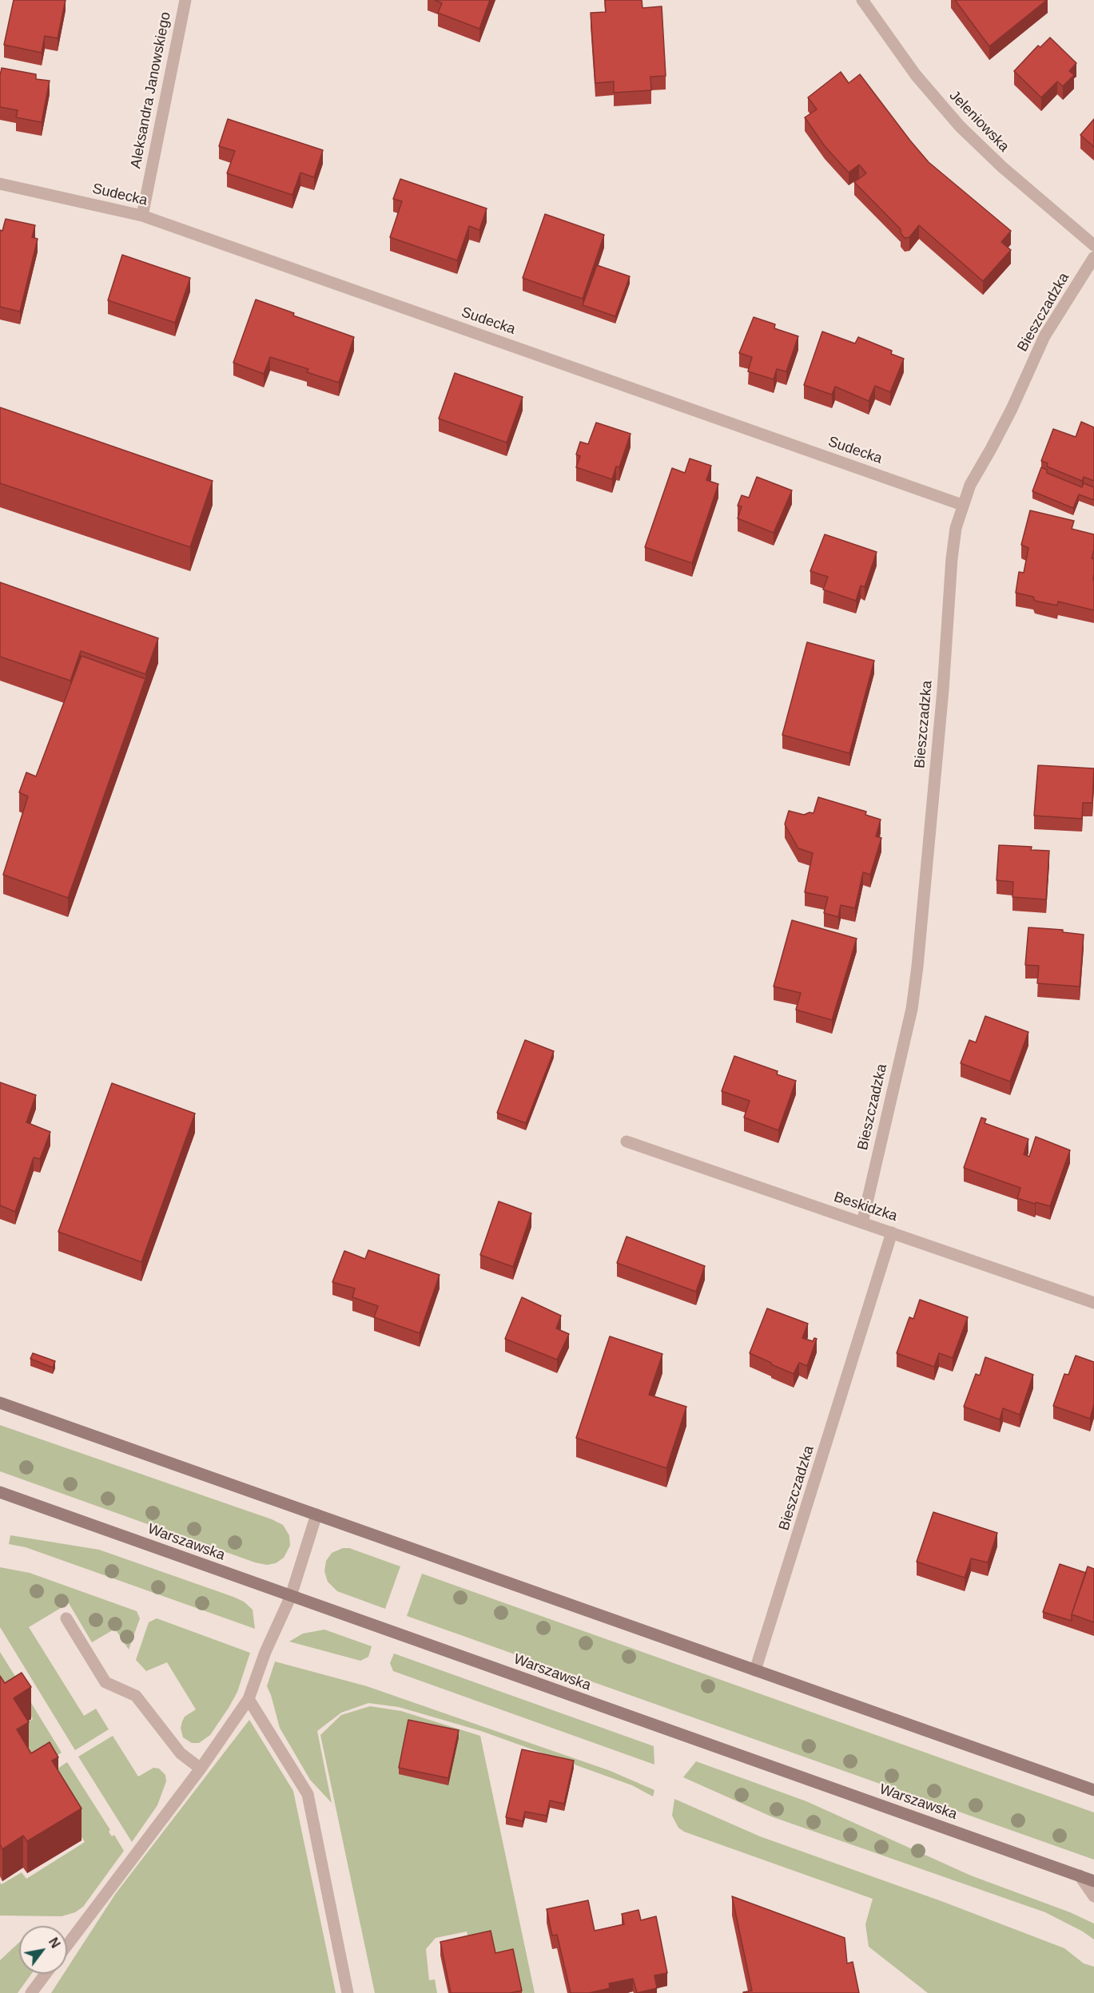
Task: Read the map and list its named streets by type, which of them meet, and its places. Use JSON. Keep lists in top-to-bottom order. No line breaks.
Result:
{"streets":{"main road":["Warszawska"],"street":["Aleksandra Janowskiego","Jeleniowska","Sudecka","Bieszczadzka","Beskidzka"]},"crossings":[["Aleksandra Janowskiego","Sudecka"],["Sudecka","Bieszczadzka"],["Bieszczadzka","Beskidzka"]],"north":"top right"}
